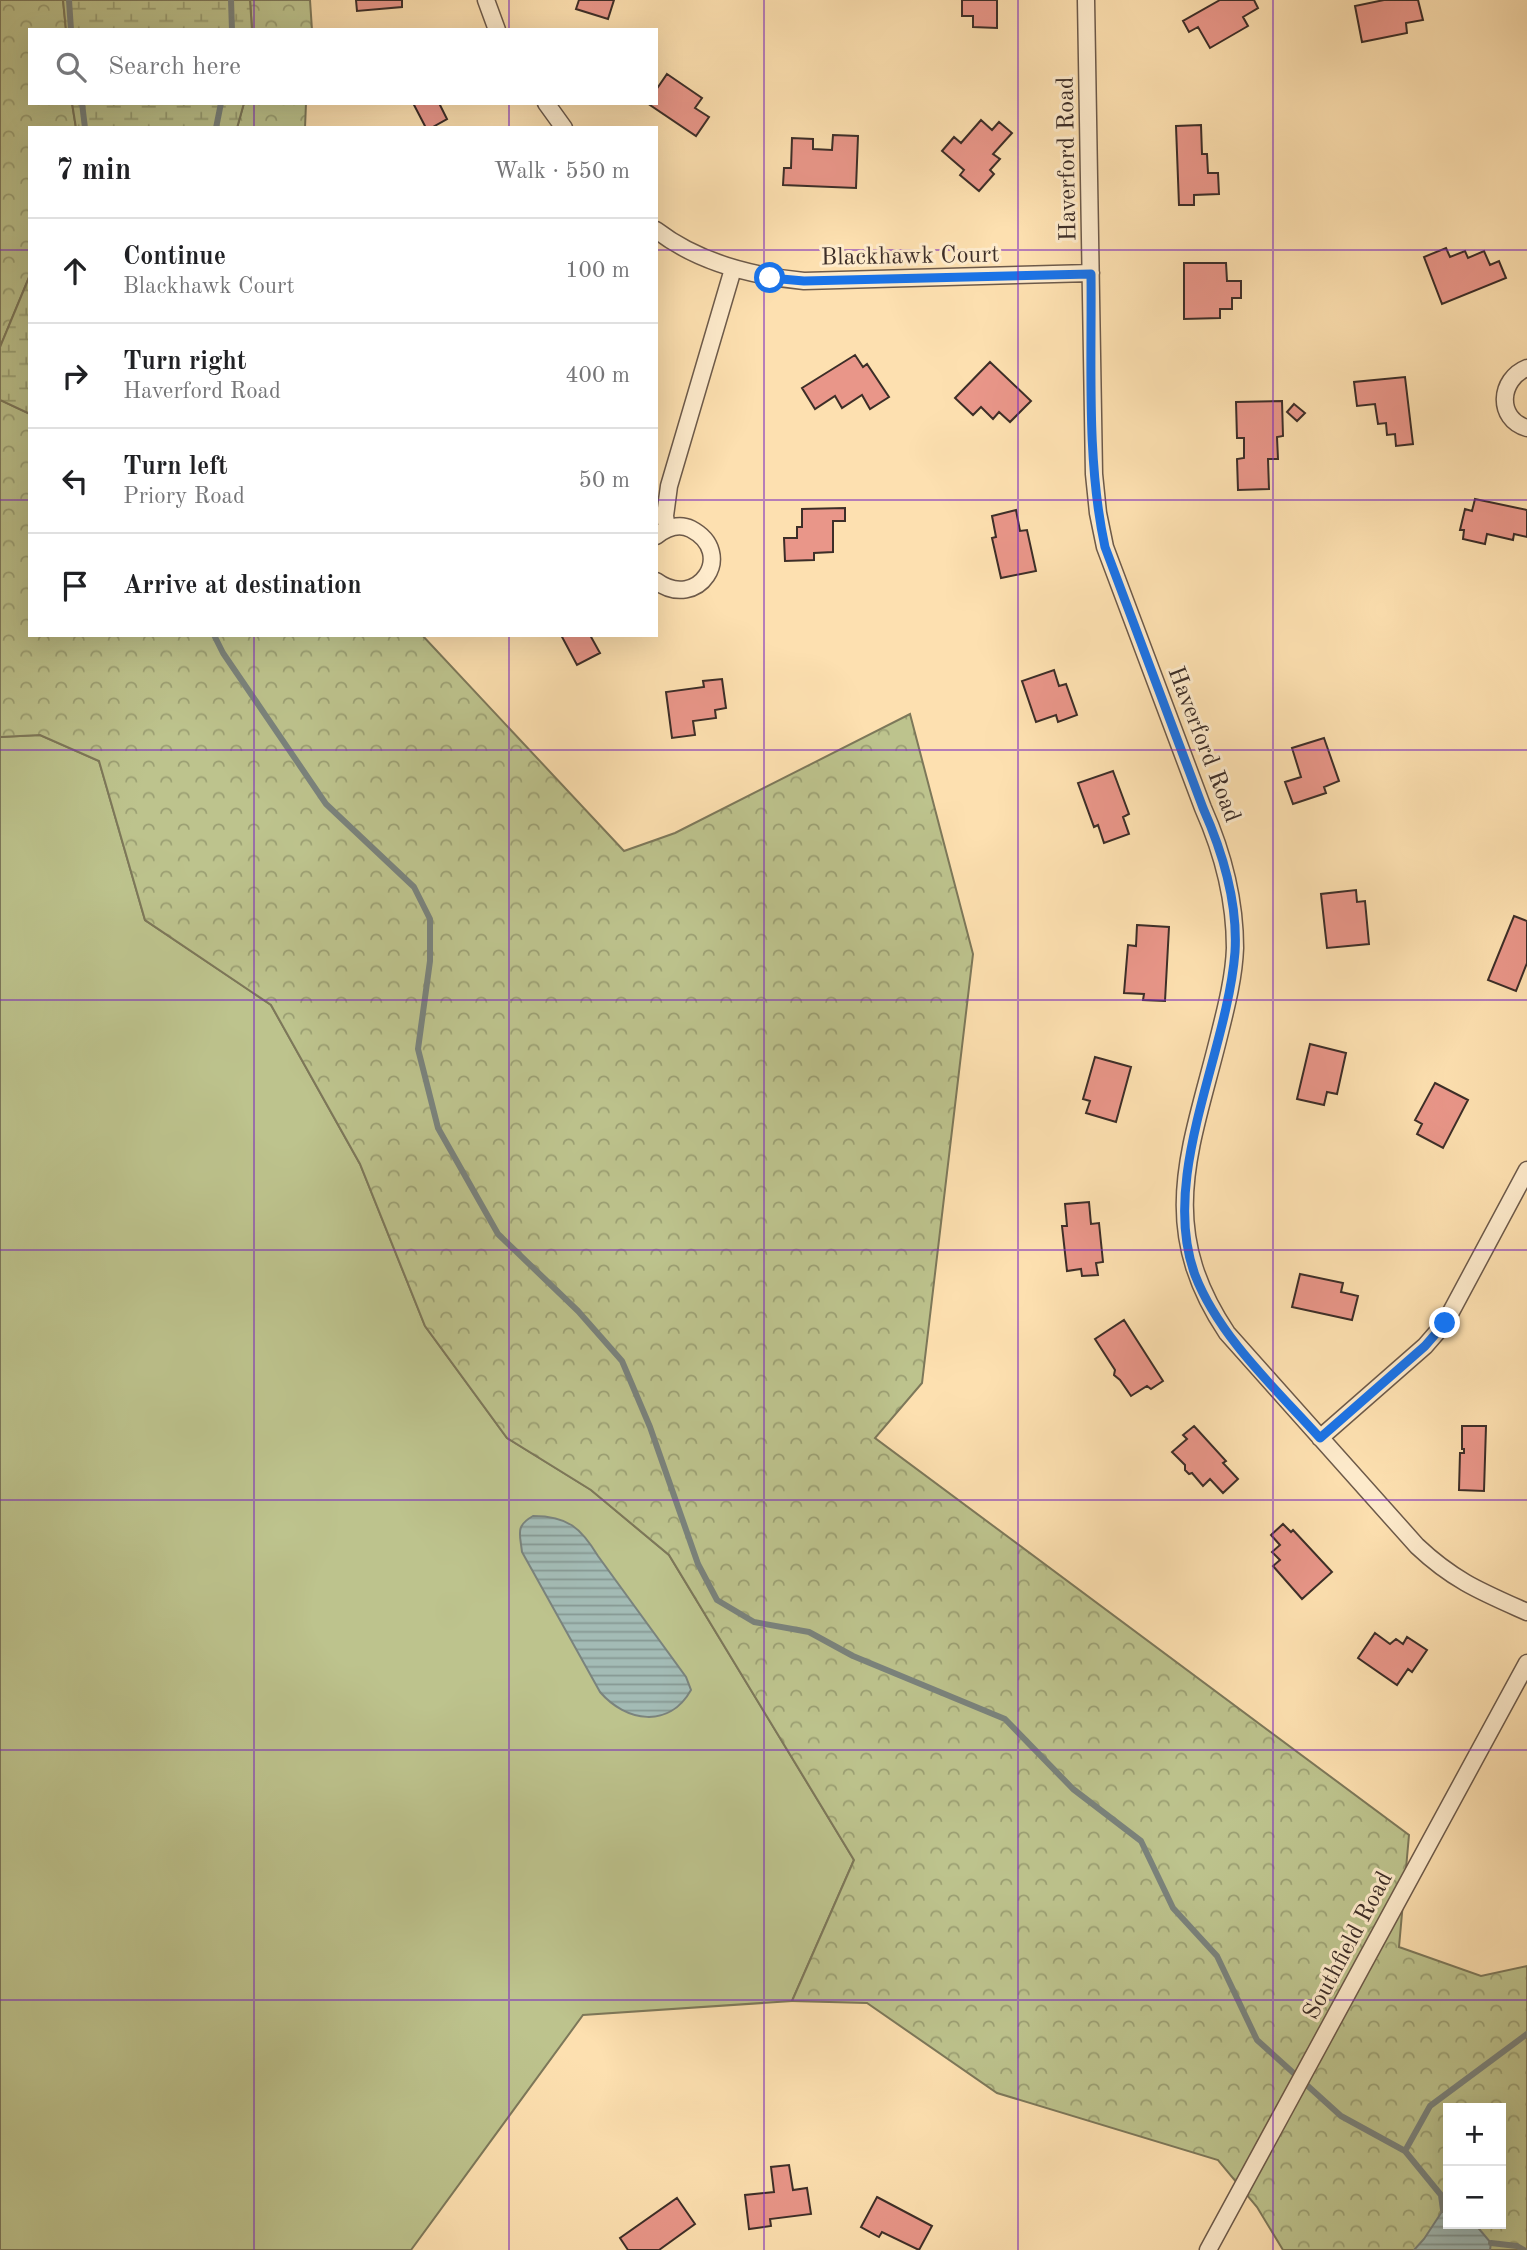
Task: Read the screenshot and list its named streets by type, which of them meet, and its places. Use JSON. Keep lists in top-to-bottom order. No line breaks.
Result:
{"streets":{"street":["Haverford Road","Blackhawk Court","Southfield Road"]},"crossings":[["Haverford Road","Blackhawk Court"]],"page":{"search":"Search here","heading":["7 min","Walk · 550 m"],"list":[["Continue","Blackhawk Court","100 m"],["Turn right","Haverford Road","400 m"],["Turn left","Priory Road","50 m"],"Arrive at destination"],"map_buttons":["+","−"]}}
